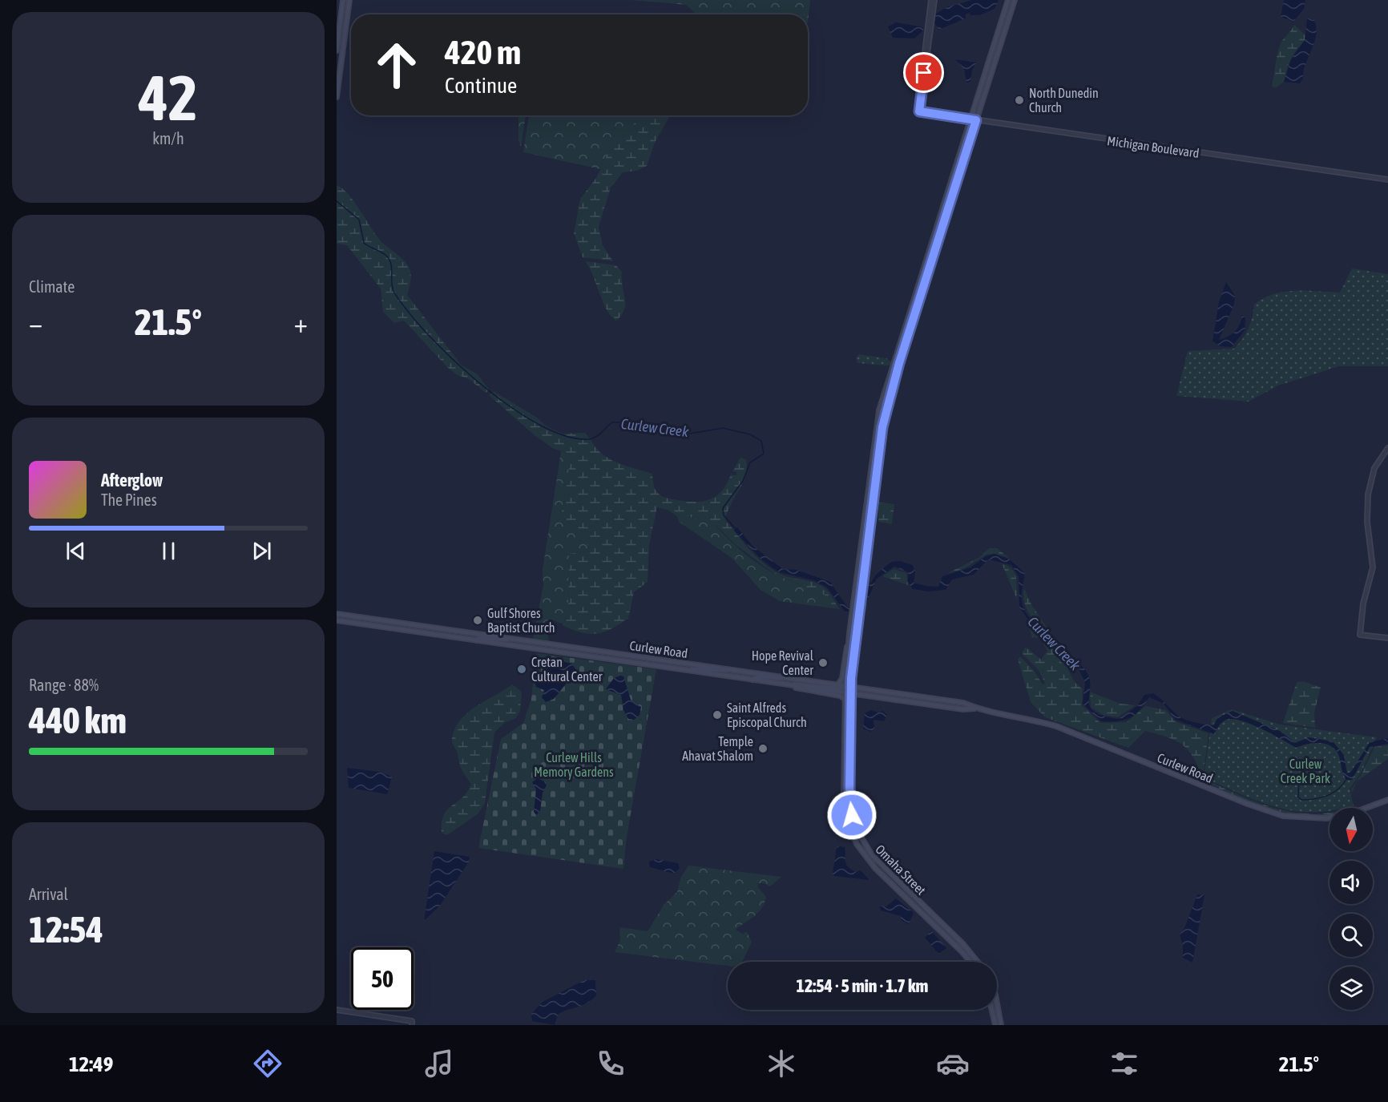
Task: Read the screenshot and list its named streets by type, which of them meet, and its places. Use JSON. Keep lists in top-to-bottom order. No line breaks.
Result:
{"streets":{"main road":["Curlew Road","Omaha Street"],"street":["Michigan Boulevard"]},"crossings":[["Michigan Boulevard","Omaha Street"],["Curlew Road","Omaha Street"]],"water":["Curlew Creek"],"parks":["Curlew Hills Memory Gardens","Curlew Creek Park"],"places":["North Dunedin Church","Gulf Shores Baptist Church","Hope Revival Center","Cretan Cultural Center","Saint Alfreds Episcopal Church","Temple Ahavat Shalom"],"north":"bottom","page":{"tile":[["42","km/h"],"Climate",["Range · 88%","440 km"],["Arrival","12:54"]],"turn":["420 m","Continue"],"heat":["−","21.5°","+"],"song":["Afterglow","The Pines"],"limit":"50","trip":"12:54 · 5 min · 1.7 km","tabs":["12:49","21.5°"]}}
